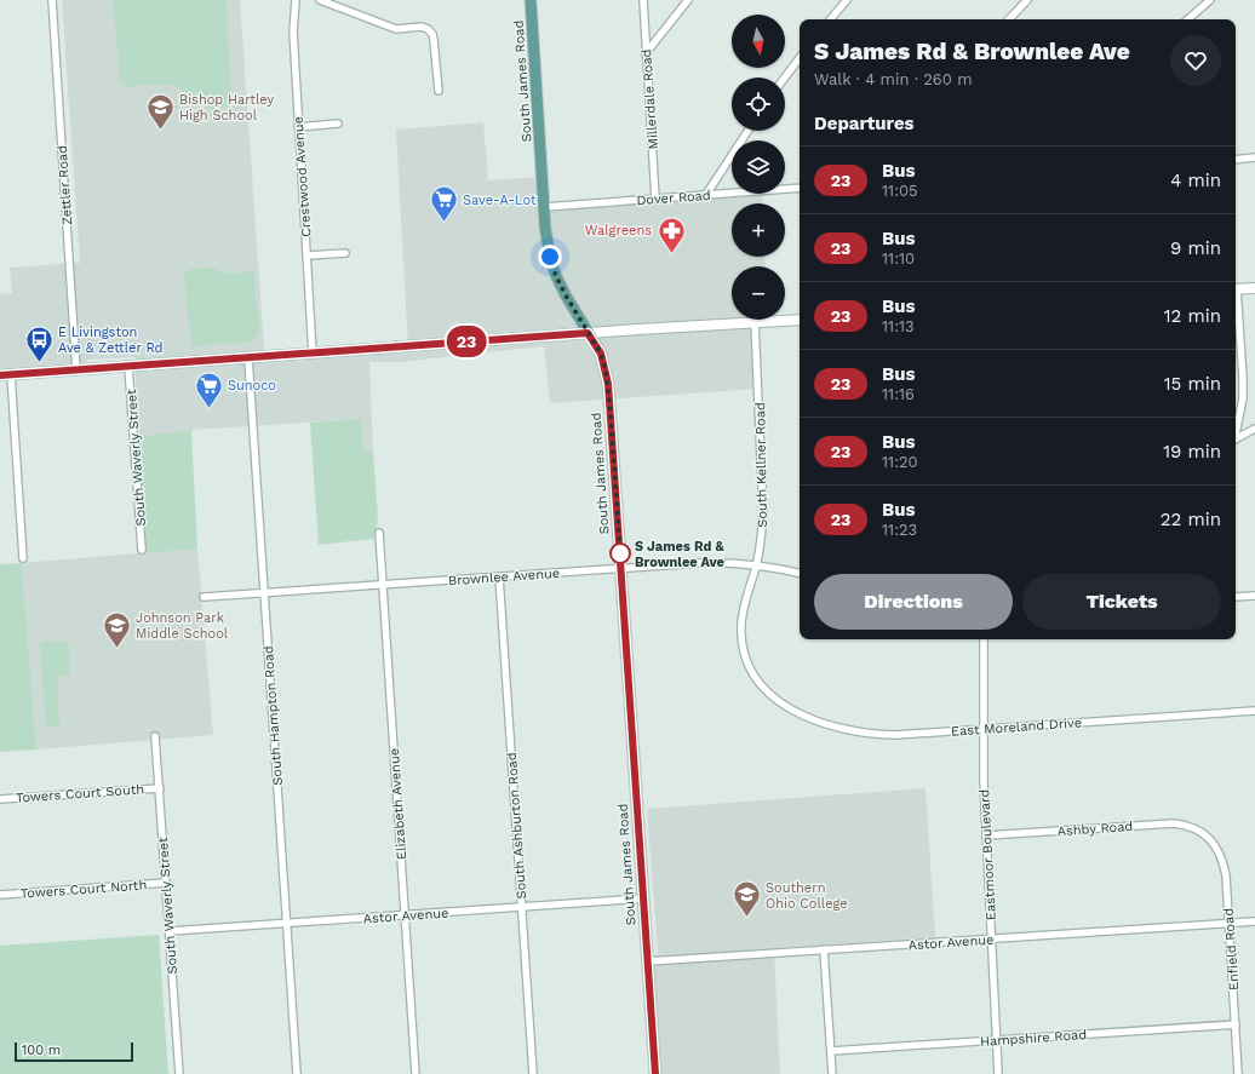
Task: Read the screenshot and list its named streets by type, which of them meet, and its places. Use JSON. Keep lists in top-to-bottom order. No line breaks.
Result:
{"streets":{"main road":["South James Road"],"street":["Millerdale Road","Crestwood Avenue","Zettler Road","Dover Road","South Waverly Street","South Kellner Road","Brownlee Avenue","South Hampton Road","East Moreland Drive","Towers Court South","Elizabeth Avenue","South Ashburton Road","Ashby Road","Eastmoor Boulevard","Towers Court North","Astor Avenue","Enfield Road","Hampshire Road"]},"crossings":[["South James Road","Dover Road"],["South James Road","Brownlee Avenue"],["South James Road","Astor Avenue"],["Millerdale Road","Dover Road"],["South Waverly Street","Towers Court South"],["South Waverly Street","Towers Court North"],["South Waverly Street","Astor Avenue"],["South Kellner Road","Brownlee Avenue"],["South Kellner Road","East Moreland Drive"],["Brownlee Avenue","South Hampton Road"],["Brownlee Avenue","Elizabeth Avenue"],["Brownlee Avenue","South Ashburton Road"],["South Hampton Road","Astor Avenue"],["East Moreland Drive","Eastmoor Boulevard"],["Elizabeth Avenue","Astor Avenue"],["South Ashburton Road","Astor Avenue"],["Ashby Road","Eastmoor Boulevard"],["Ashby Road","Enfield Road"],["Eastmoor Boulevard","Astor Avenue"],["Eastmoor Boulevard","Hampshire Road"],["Astor Avenue","Enfield Road"],["Enfield Road","Hampshire Road"]],"places":{"school or university":["Bishop Hartley High School","Johnson Park Middle School","Southern Ohio College"],"supermarket":["Save-A-Lot","Sunoco"],"pharmacy":["Walgreens"],"bus stop":["E Livingston Ave & Zettler Rd"],"other":["S James Rd & Brownlee Ave"]},"lines":["bus line 23"],"scale_bar":"100 m","north":"bottom","page":{"on_map":"23","map_buttons":["+","−"],"heading":[["S James Rd & Brownlee Ave","Walk · 4 min · 260 m"],"Departures"],"list":[{"mark":"23","name":"Bus","note":"11:05","value":"4 min"},{"mark":"23","name":"Bus","note":"11:10","value":"9 min"},{"mark":"23","name":"Bus","note":"11:13","value":"12 min"},{"mark":"23","name":"Bus","note":"11:16","value":"15 min"},{"mark":"23","name":"Bus","note":"11:20","value":"19 min"},{"mark":"23","name":"Bus","note":"11:23","value":"22 min"}],"buttons":["Directions","Tickets"],"scale":"100 m"}}
